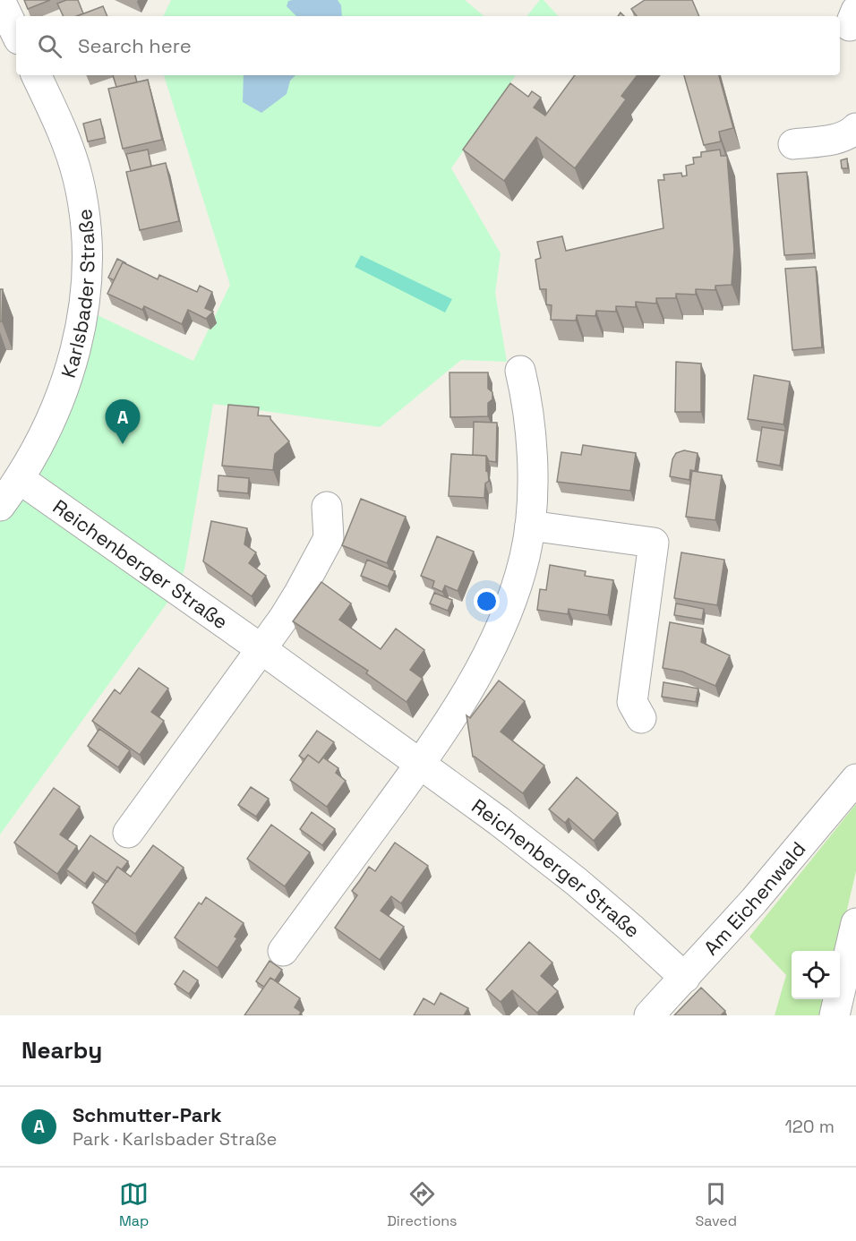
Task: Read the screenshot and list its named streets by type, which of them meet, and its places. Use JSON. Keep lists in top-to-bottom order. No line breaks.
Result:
{"streets":{"street":["Karlsbader Straße","Reichenberger Straße","Am Eichenwald"]},"crossings":[["Karlsbader Straße","Reichenberger Straße"],["Reichenberger Straße","Am Eichenwald"]],"page":{"search":"Search here","pins":"A","heading":"Nearby","list":[{"mark":"A","name":"Schmutter-Park","note":"Park · Karlsbader Straße","value":"120 m"}],"nav":["Map","Directions","Saved"]}}
